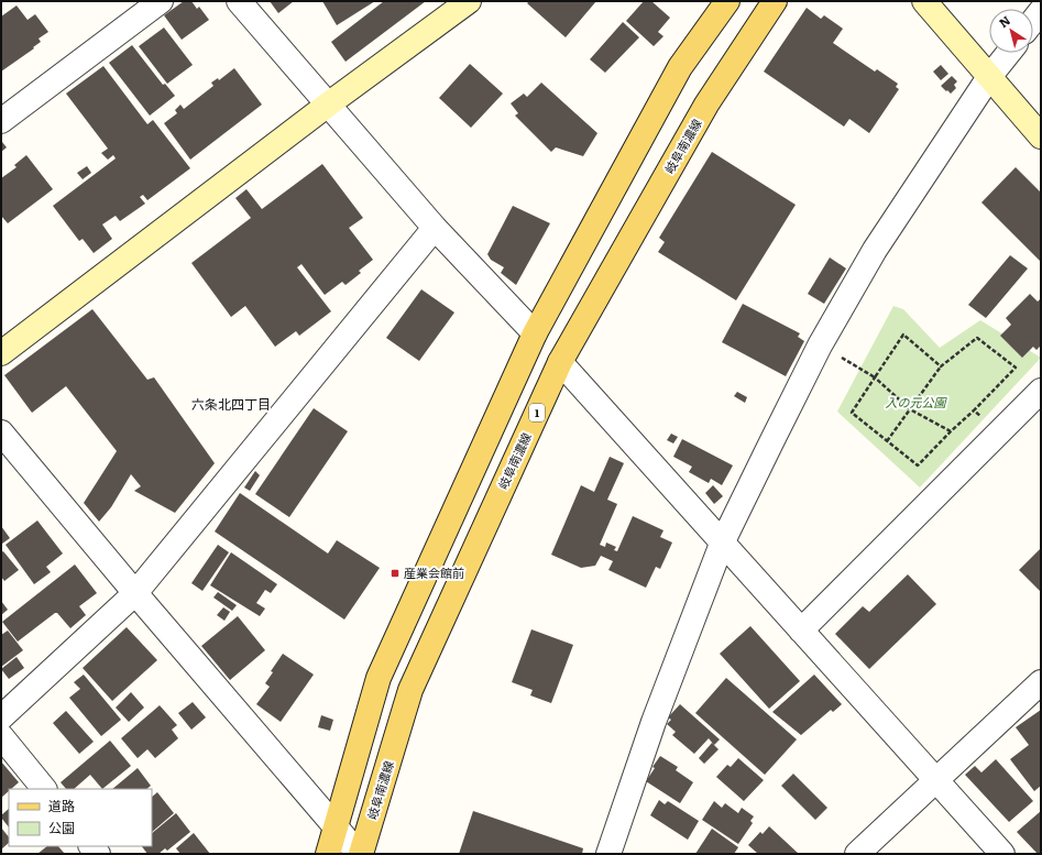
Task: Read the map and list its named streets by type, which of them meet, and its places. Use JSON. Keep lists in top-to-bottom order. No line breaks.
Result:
{"streets":{"main road":["岐阜南濃線","1"]},"districts":["六条北四丁目"],"parks":["入の元公園"],"places":{"transit":["産業会館前"]},"legend":["道路","公園"],"north":"top left"}
